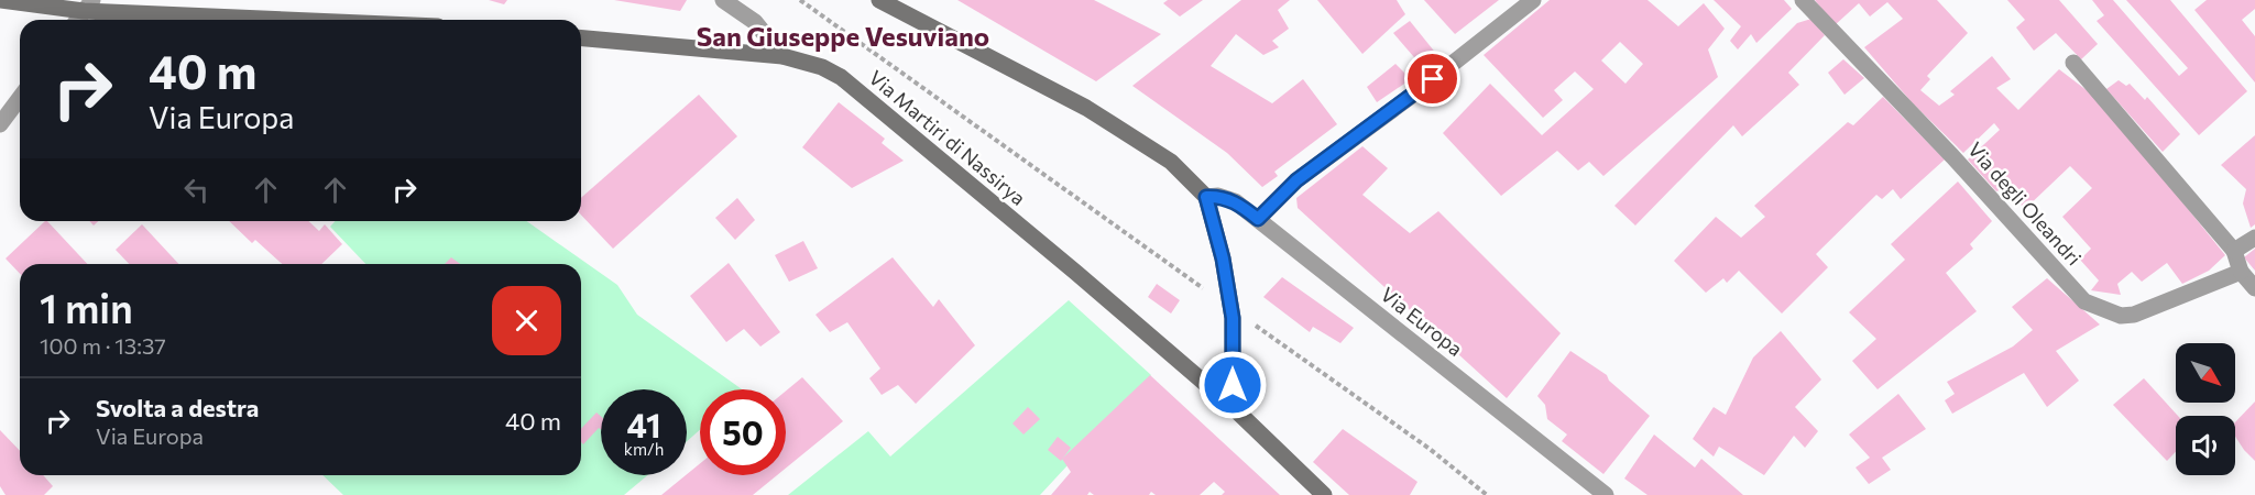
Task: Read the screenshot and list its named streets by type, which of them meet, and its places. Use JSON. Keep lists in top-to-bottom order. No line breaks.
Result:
{"streets":{"street":["Via Martiri di Nassirya","Via degli Oleandri","Via Europa"]},"districts":["San Giuseppe Vesuviano"],"north":"bottom right","page":{"turn":["40 m","Via Europa"],"heading":["1 min","100 m · 13:37"],"list":[{"name":"Svolta a destra","note":"Via Europa","value":"40 m"}],"speed":"41 km/h","limit":"50"}}
